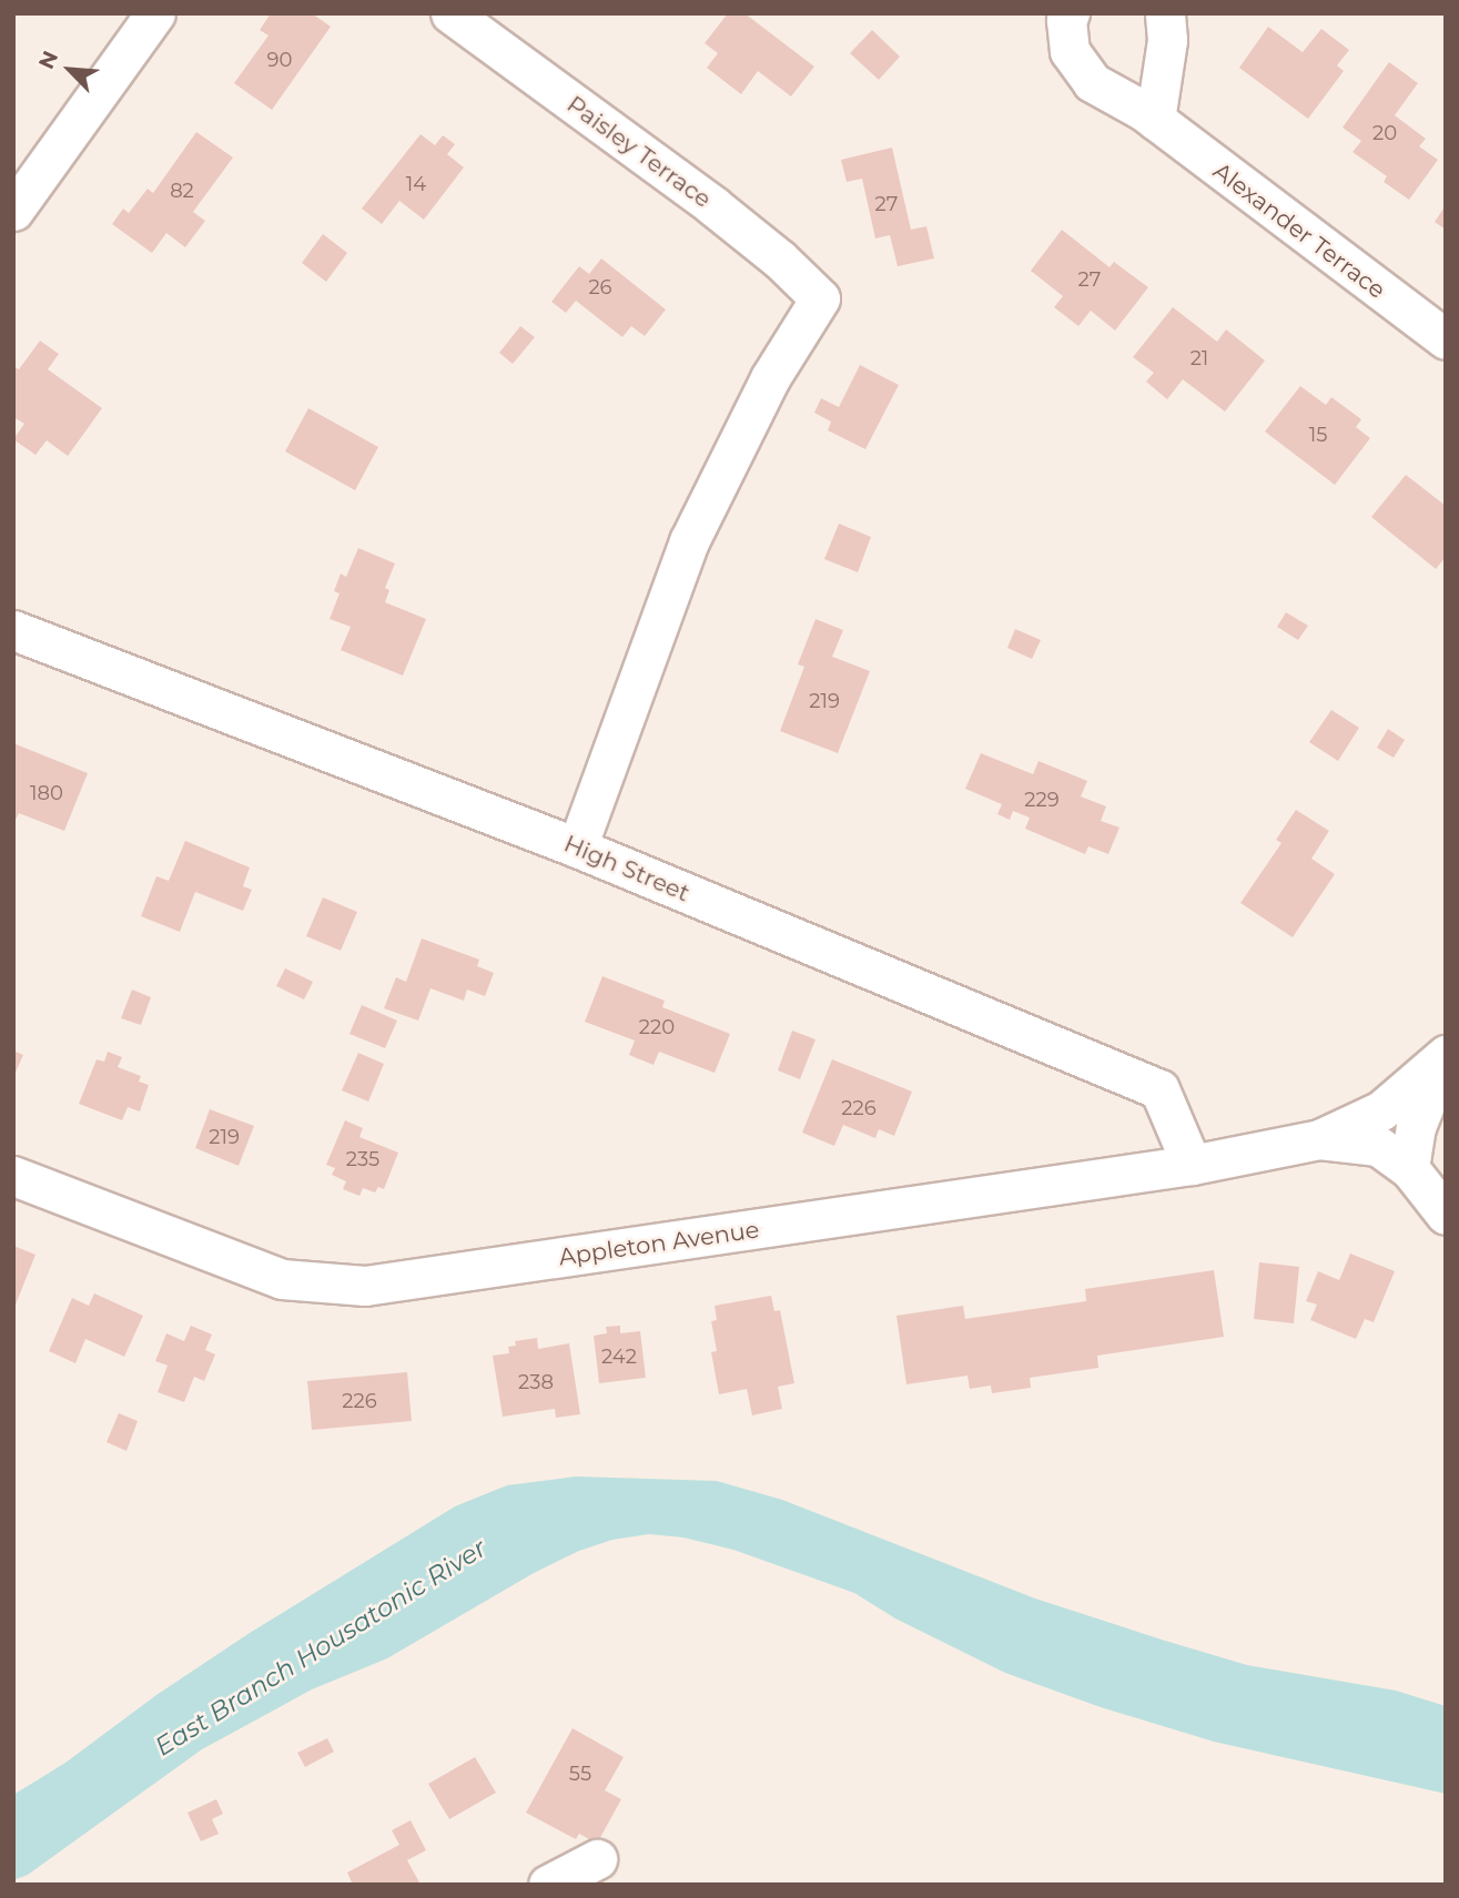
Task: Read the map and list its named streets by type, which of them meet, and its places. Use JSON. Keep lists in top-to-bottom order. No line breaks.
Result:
{"streets":{"street":["Paisley Terrace","Alexander Terrace","High Street","Appleton Avenue"]},"crossings":[["Paisley Terrace","High Street"],["High Street","Appleton Avenue"]],"water":["East Branch Housatonic River"],"house_numbers":["90","20","14","82","27","27","26","21","15","219","180","229","220","226","219","235","242","238","226","55"],"north":"top left"}
